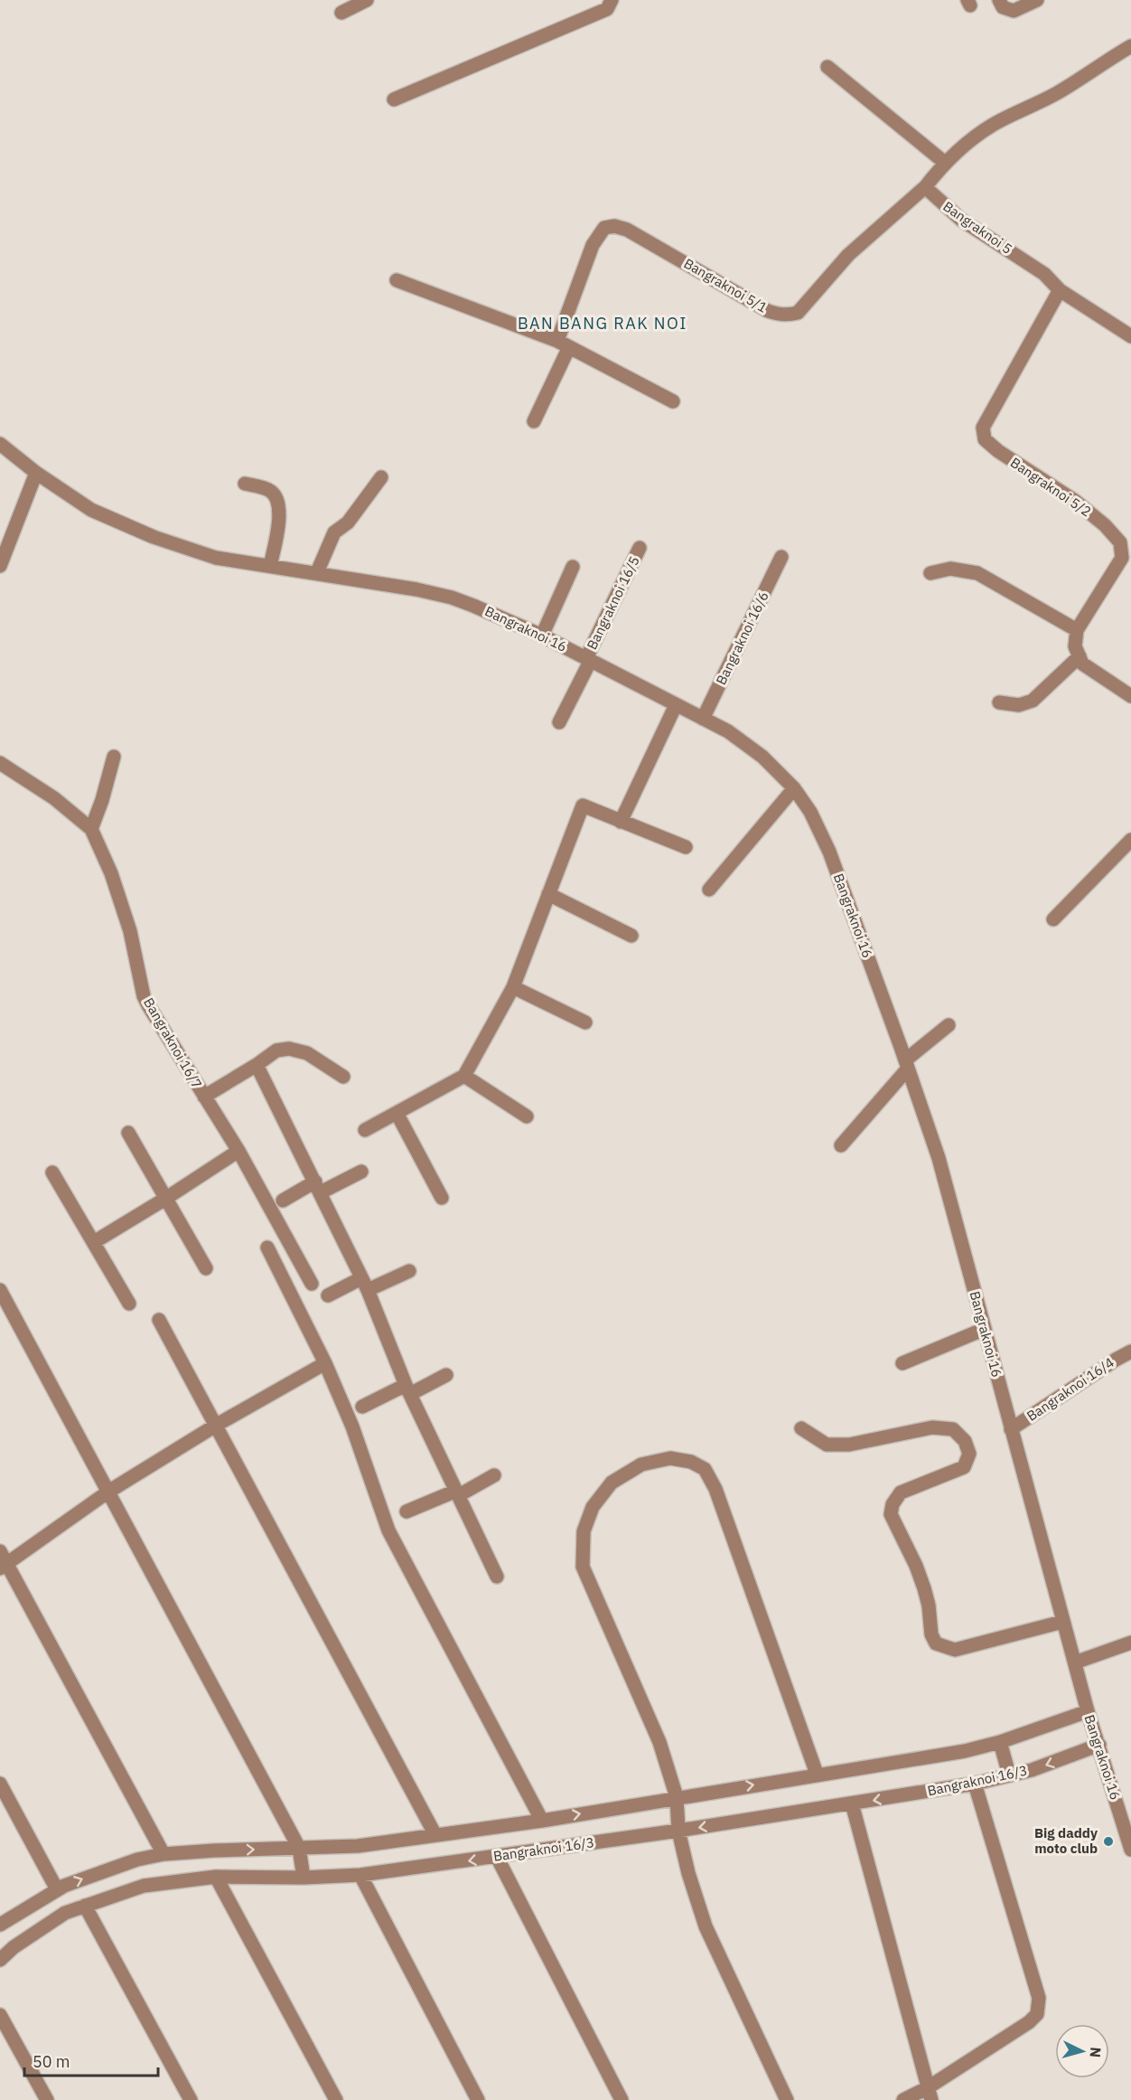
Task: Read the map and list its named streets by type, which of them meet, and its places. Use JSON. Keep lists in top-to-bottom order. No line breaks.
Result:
{"streets":{"street":["Bangraknoi 5","Bangraknoi 5/1","Bangraknoi 5/2","Bangraknoi 16/5","Bangraknoi 16","Bangraknoi 16/6","Bangraknoi 16/7","Bangraknoi 16/4","Bangraknoi 16/3"]},"crossings":[["Bangraknoi 5","Bangraknoi 5/1"],["Bangraknoi 5","Bangraknoi 5/2"],["Bangraknoi 16/5","Bangraknoi 16"],["Bangraknoi 16","Bangraknoi 16/6"],["Bangraknoi 16","Bangraknoi 16/4"],["Bangraknoi 16","Bangraknoi 16/3"]],"districts":["BAN BANG RAK NOI"],"places":["Big daddy moto club"],"scale_bar":"50 m","north":"right"}
